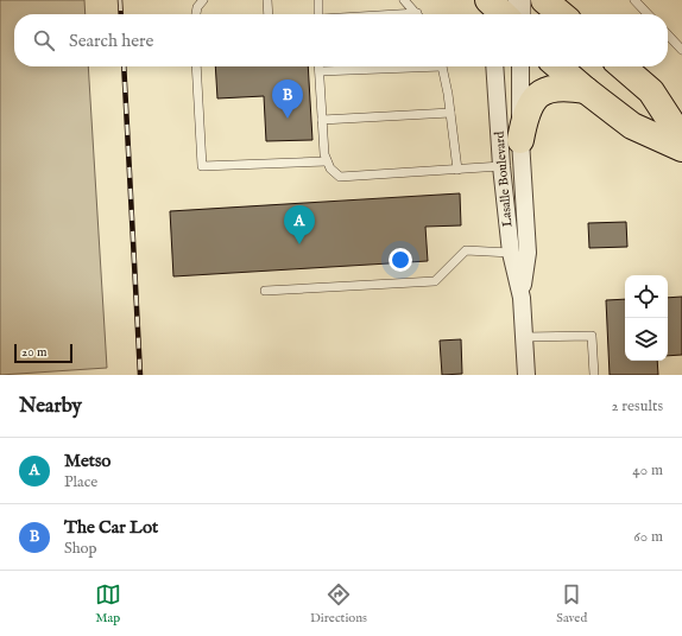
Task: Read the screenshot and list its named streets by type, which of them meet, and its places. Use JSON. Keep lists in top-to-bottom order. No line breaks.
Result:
{"streets":{"street":["Lasalle Boulevard"]},"scale_bar":"20 m","page":{"search":"Search here","pins":["B","A"],"scale":"20 m","heading":["Nearby","2 results"],"list":[{"mark":"A","name":"Metso","note":"Place","value":"40 m"},{"mark":"B","name":"The Car Lot","note":"Shop","value":"60 m"}],"nav":["Map","Directions","Saved"]}}
